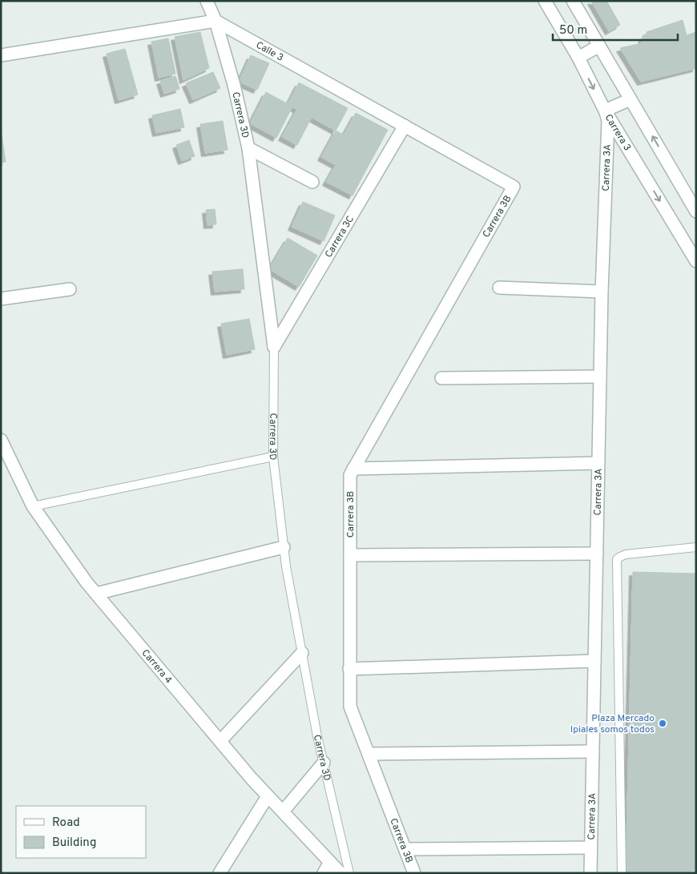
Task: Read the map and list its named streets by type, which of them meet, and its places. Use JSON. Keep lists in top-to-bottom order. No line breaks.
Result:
{"streets":{"street":["Calle 3","Carrera 3D","Carrera 3","Carrera 3A","Carrera 3B","Carrera 3C","Carrera 4"]},"crossings":[["Calle 3","Carrera 3D"],["Calle 3","Carrera 3B"],["Calle 3","Carrera 3C"],["Carrera 3D","Carrera 3C"],["Carrera 3","Carrera 3A"]],"places":["Plaza Mercado Ipiales somos todos"],"legend":["Road","Building"],"scale_bar":"50 m"}
